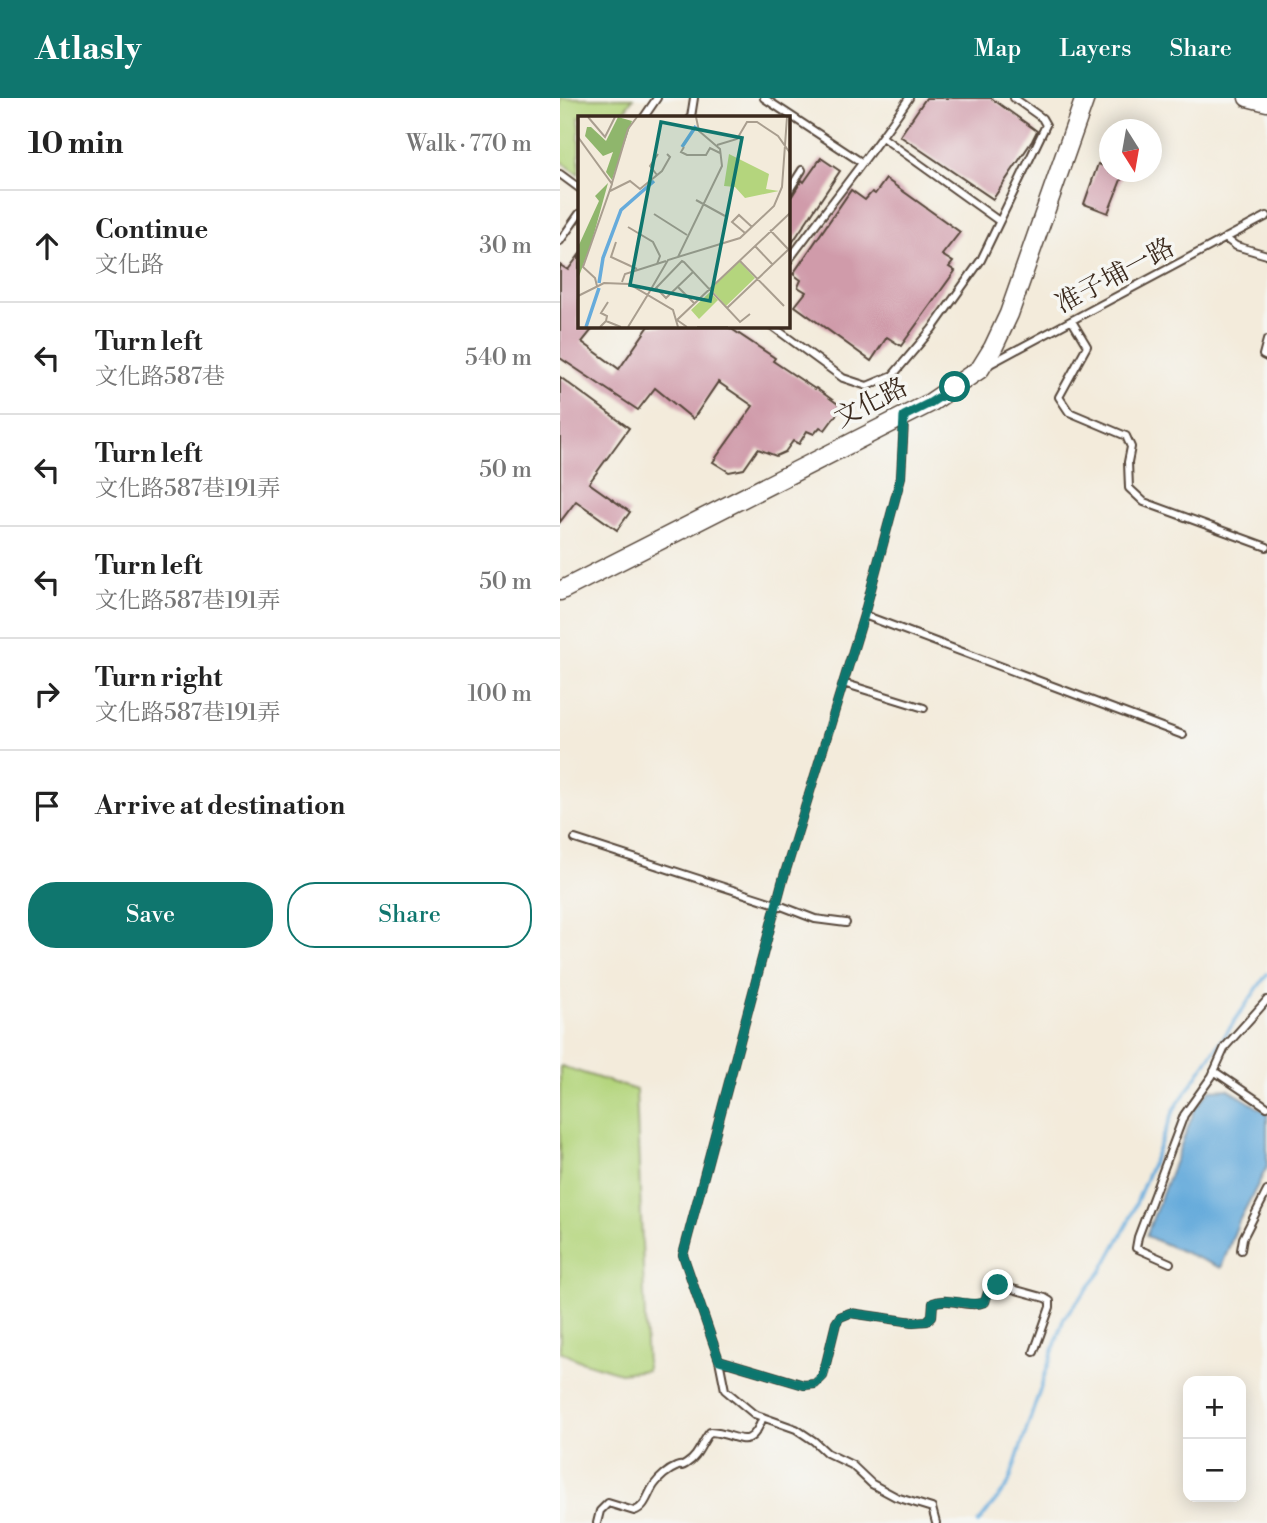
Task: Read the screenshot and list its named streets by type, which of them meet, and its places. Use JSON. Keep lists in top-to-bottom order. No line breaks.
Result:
{"streets":{"main road":["文化路"],"lane":["准子埔一路"]},"crossings":[["准子埔一路","文化路"]],"north":"bottom","page":{"header":"Atlasly","nav":["Map","Layers","Share"],"heading":["10 min","Walk · 770 m"],"list":[["Continue","文化路","30 m"],["Turn left","文化路587巷","540 m"],["Turn left","文化路587巷191弄","50 m"],["Turn left","文化路587巷191弄","50 m"],["Turn right","文化路587巷191弄","100 m"],"Arrive at destination"],"buttons":["Save","Share"],"map_buttons":["+","−"]}}
